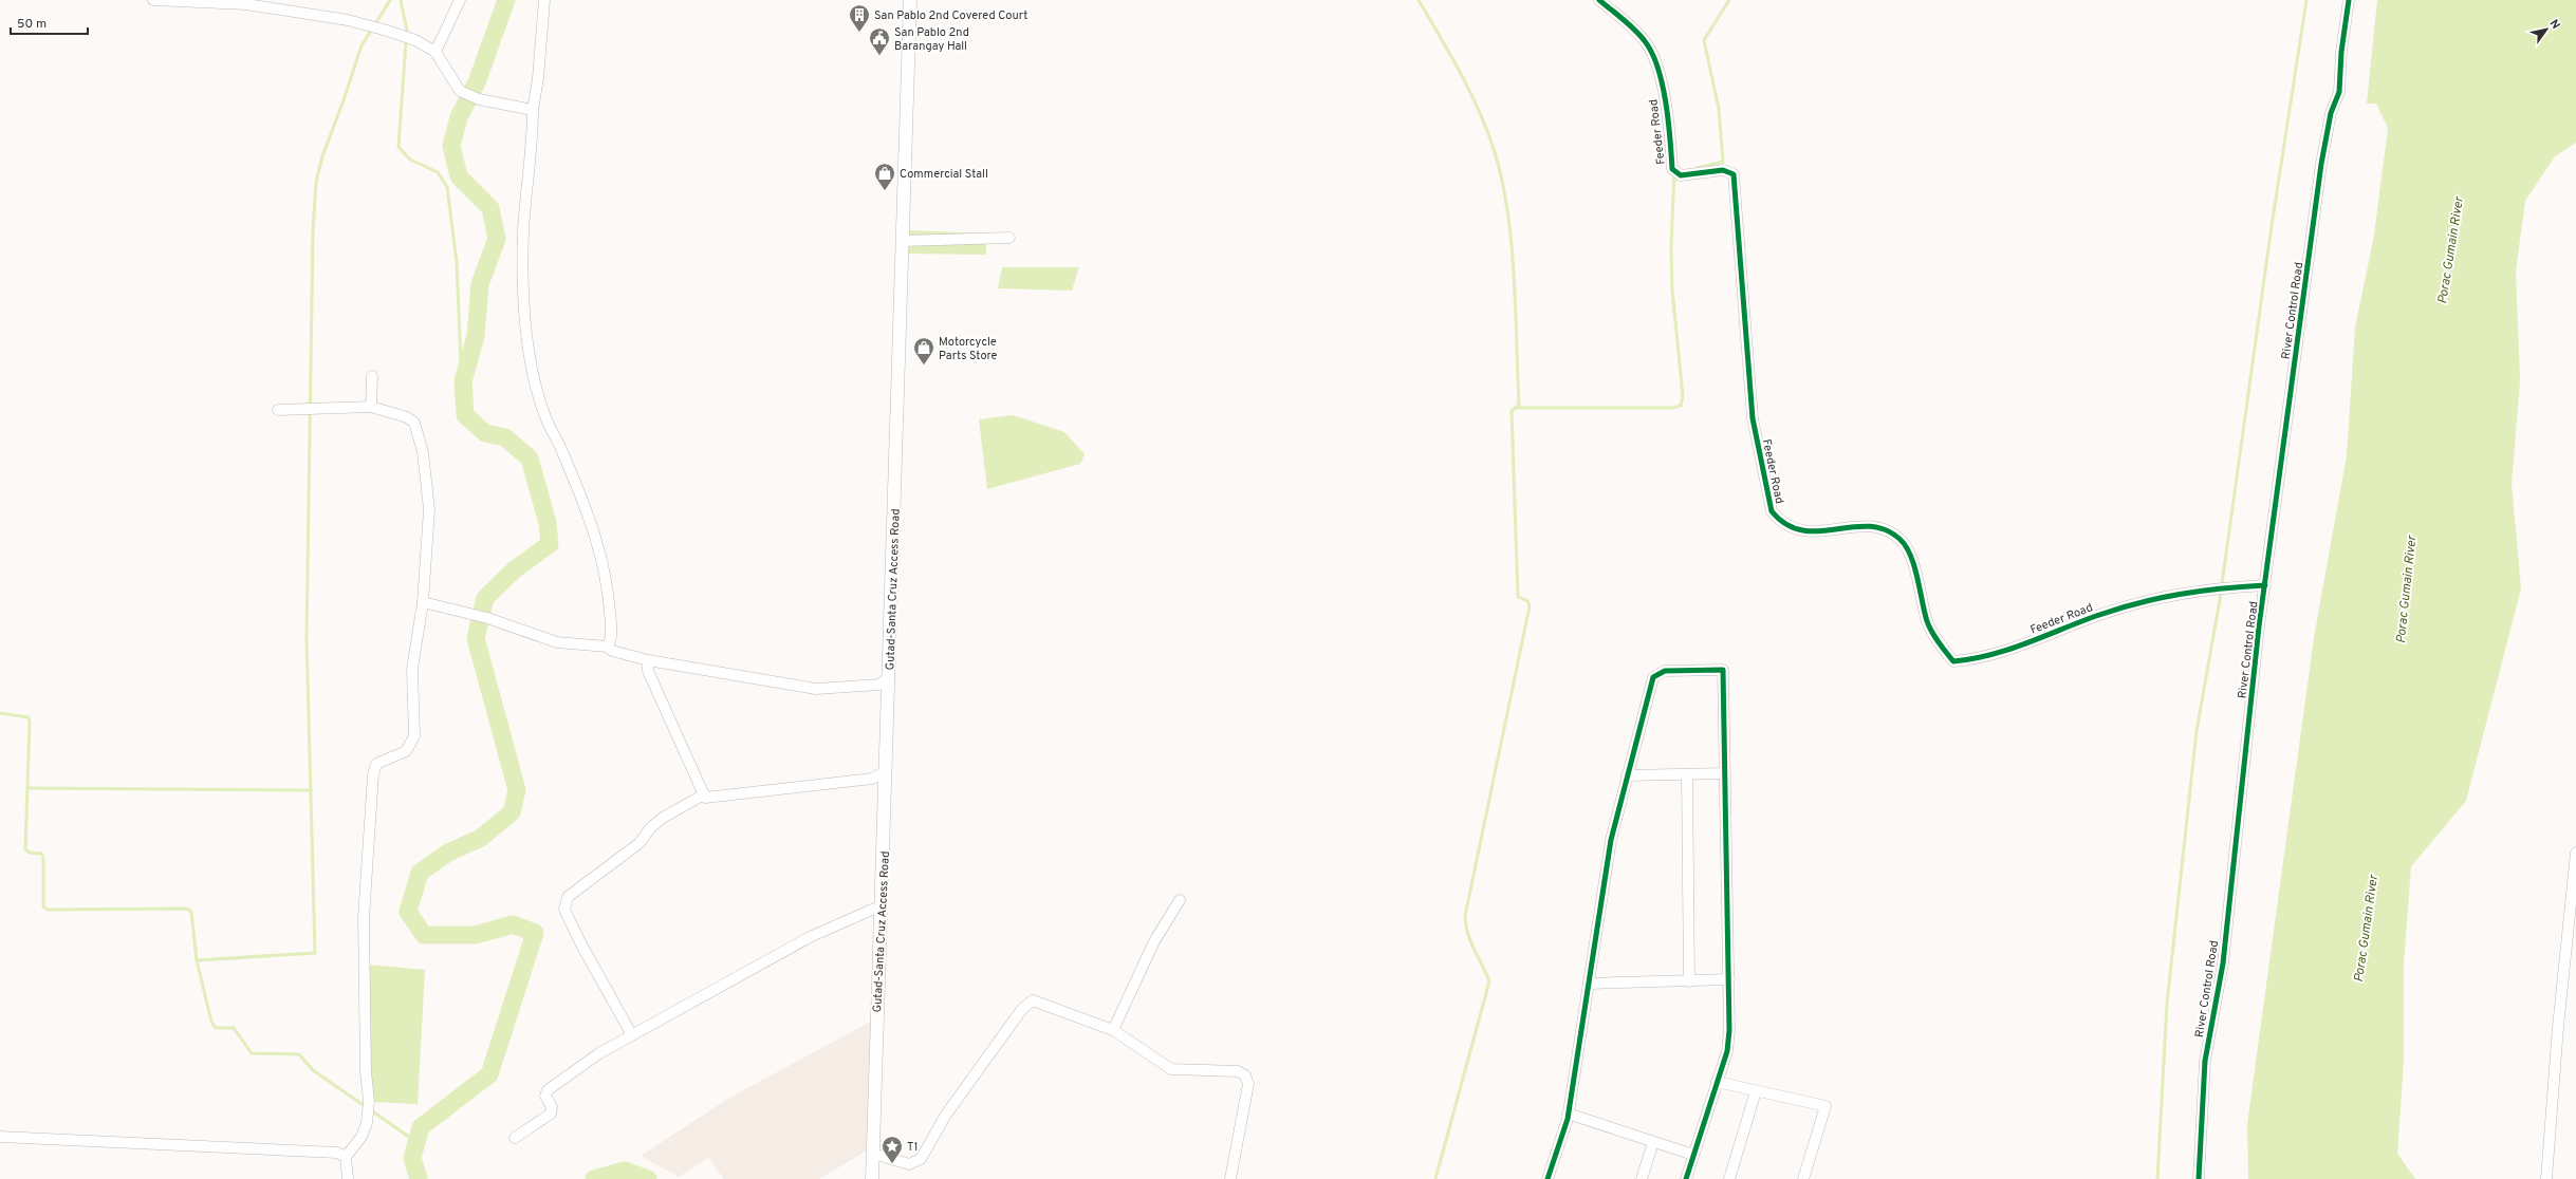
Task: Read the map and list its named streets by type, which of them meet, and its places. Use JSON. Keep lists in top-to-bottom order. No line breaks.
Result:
{"streets":{"main road":["Gutad-Santa Cruz Access Road"],"street":["Feeder Road","River Control Road"]},"crossings":[["Feeder Road","River Control Road"]],"water":["Porac Gumain River"],"places":{"building":["San Pablo 2nd Covered Court"],"public building":["San Pablo 2nd Barangay Hall"],"shop":["Commercial Stall","Motorcycle Parts Store"],"place":["T1"]},"scale_bar":"50 m","north":"top right"}
